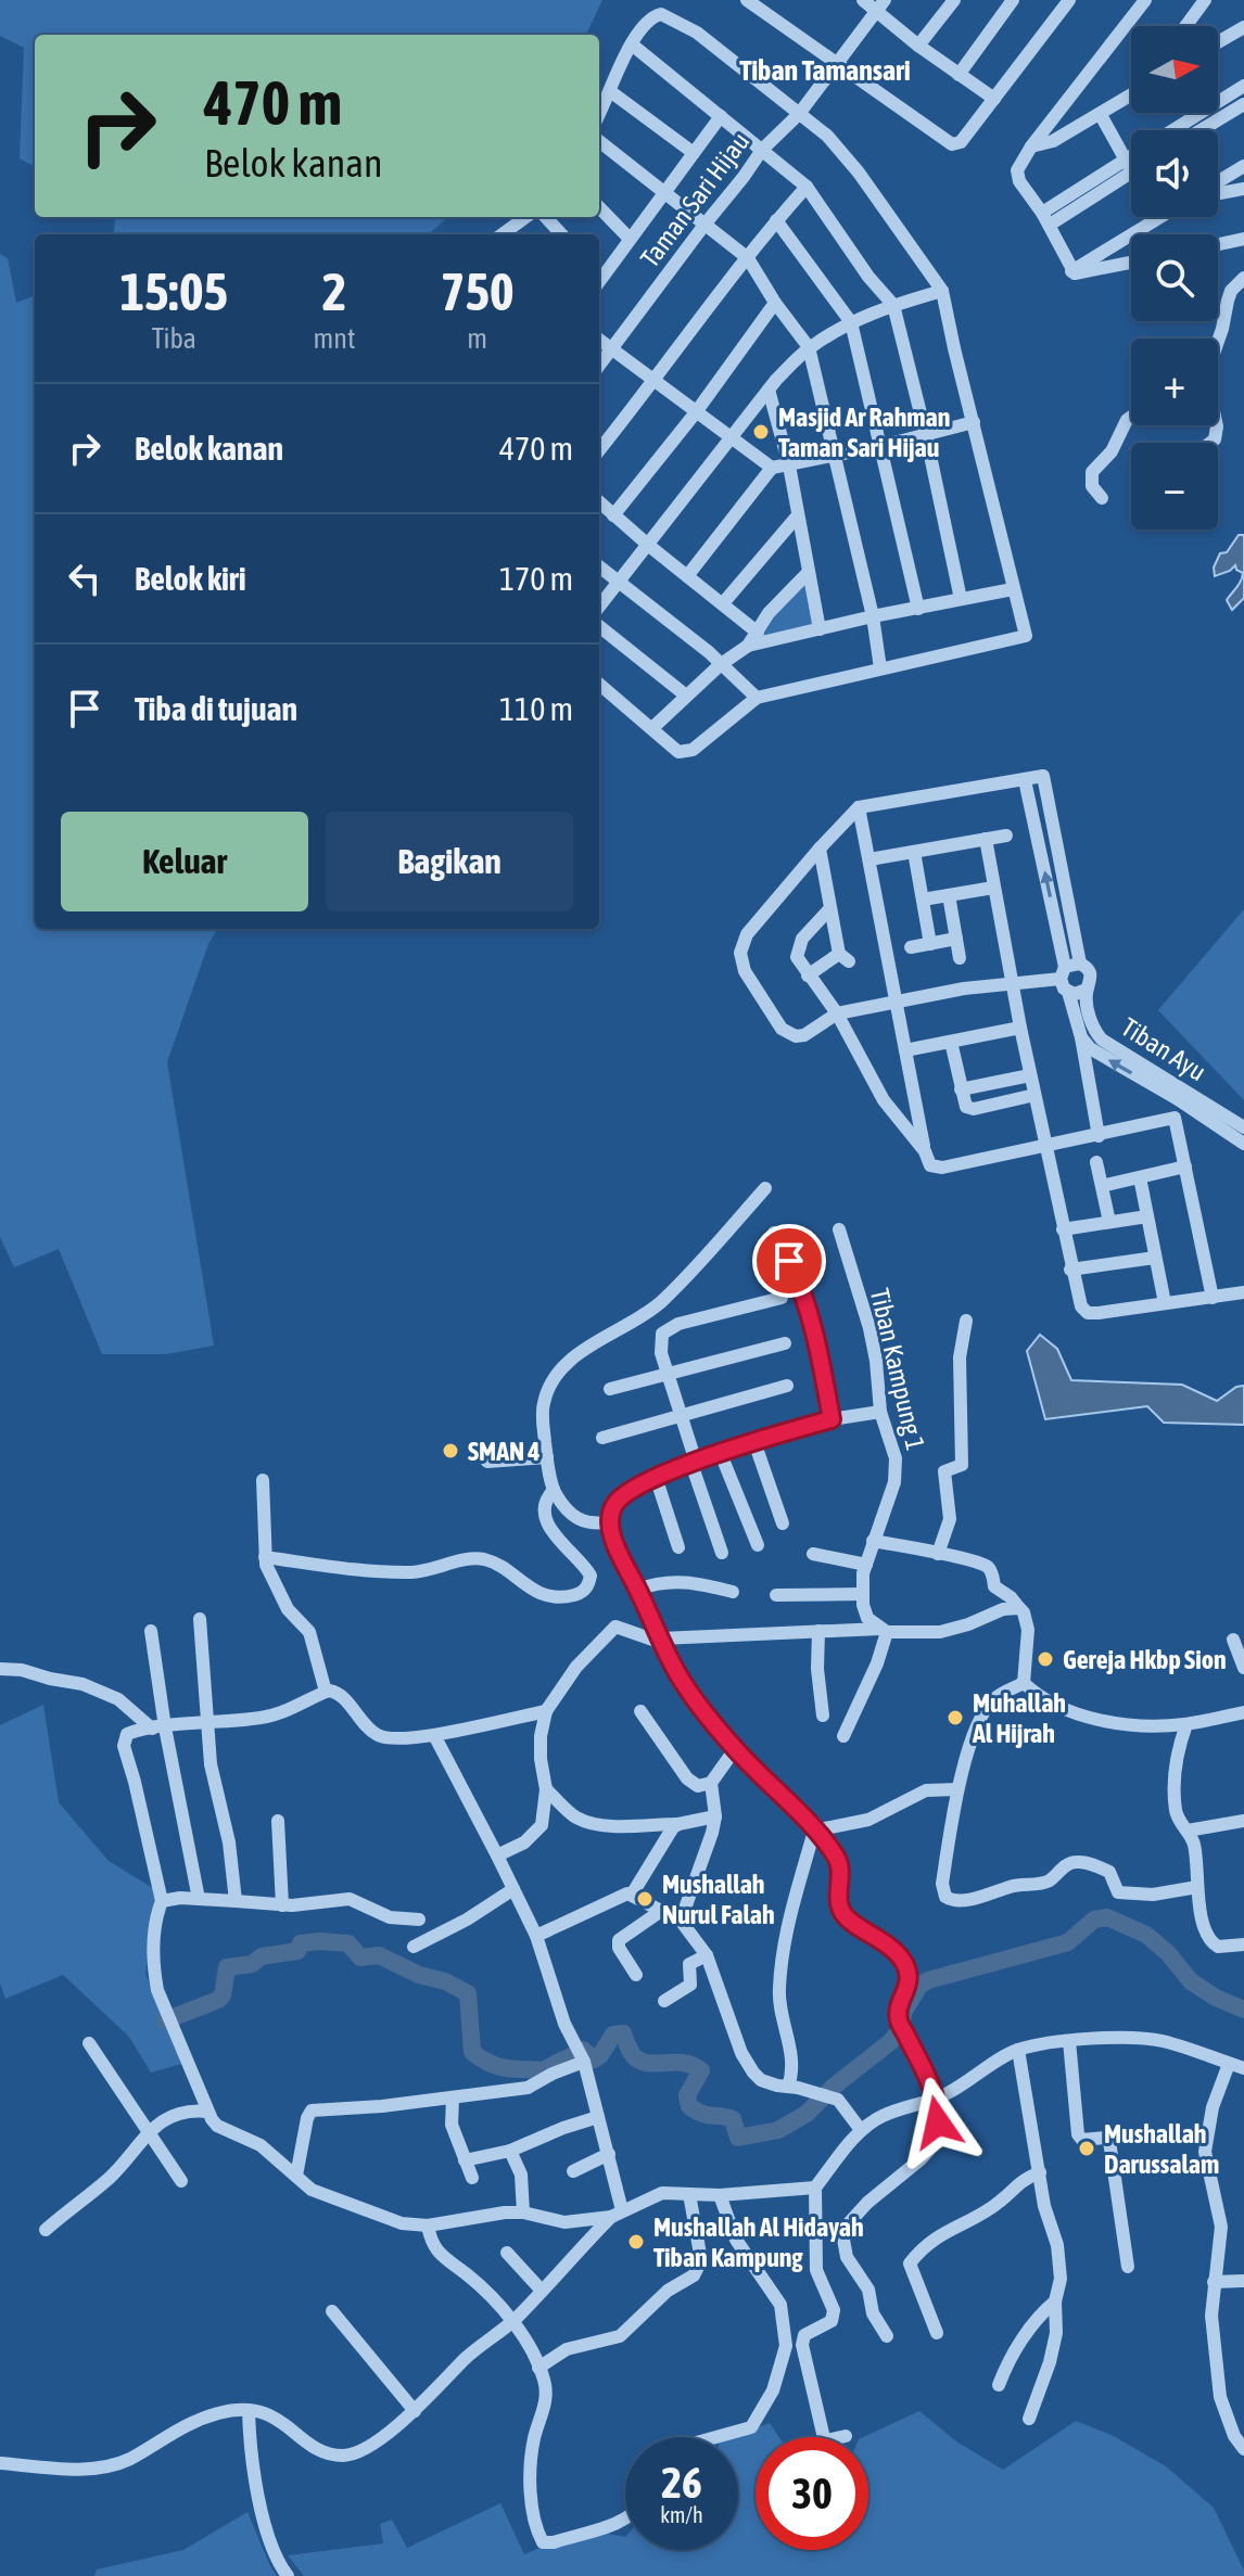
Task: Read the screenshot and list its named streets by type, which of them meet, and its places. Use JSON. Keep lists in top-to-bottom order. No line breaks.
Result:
{"streets":{"street":["Taman Sari Hijau","Tiban Ayu","Tiban Kampung 1"]},"districts":["Tiban Tamansari"],"places":["Masjid Ar Rahman Taman Sari Hijau","SMAN 4","Gereja Hkbp Sion","Muhallah Al Hijrah","Mushallah Nurul Falah","Mushallah Darussalam","Mushallah Al Hidayah Tiban Kampung"],"north":"right","page":{"map_buttons":["+","−"],"turn":["470 m","Belok kanan"],"eta":["15:05","Tiba","2","mnt","750","m"],"list":[{"name":"Belok kanan","value":"470 m"},{"name":"Belok kiri","value":"170 m"},{"name":"Tiba di tujuan","value":"110 m"}],"buttons":["Keluar","Bagikan"],"speed":"26 km/h","limit":"30"}}
